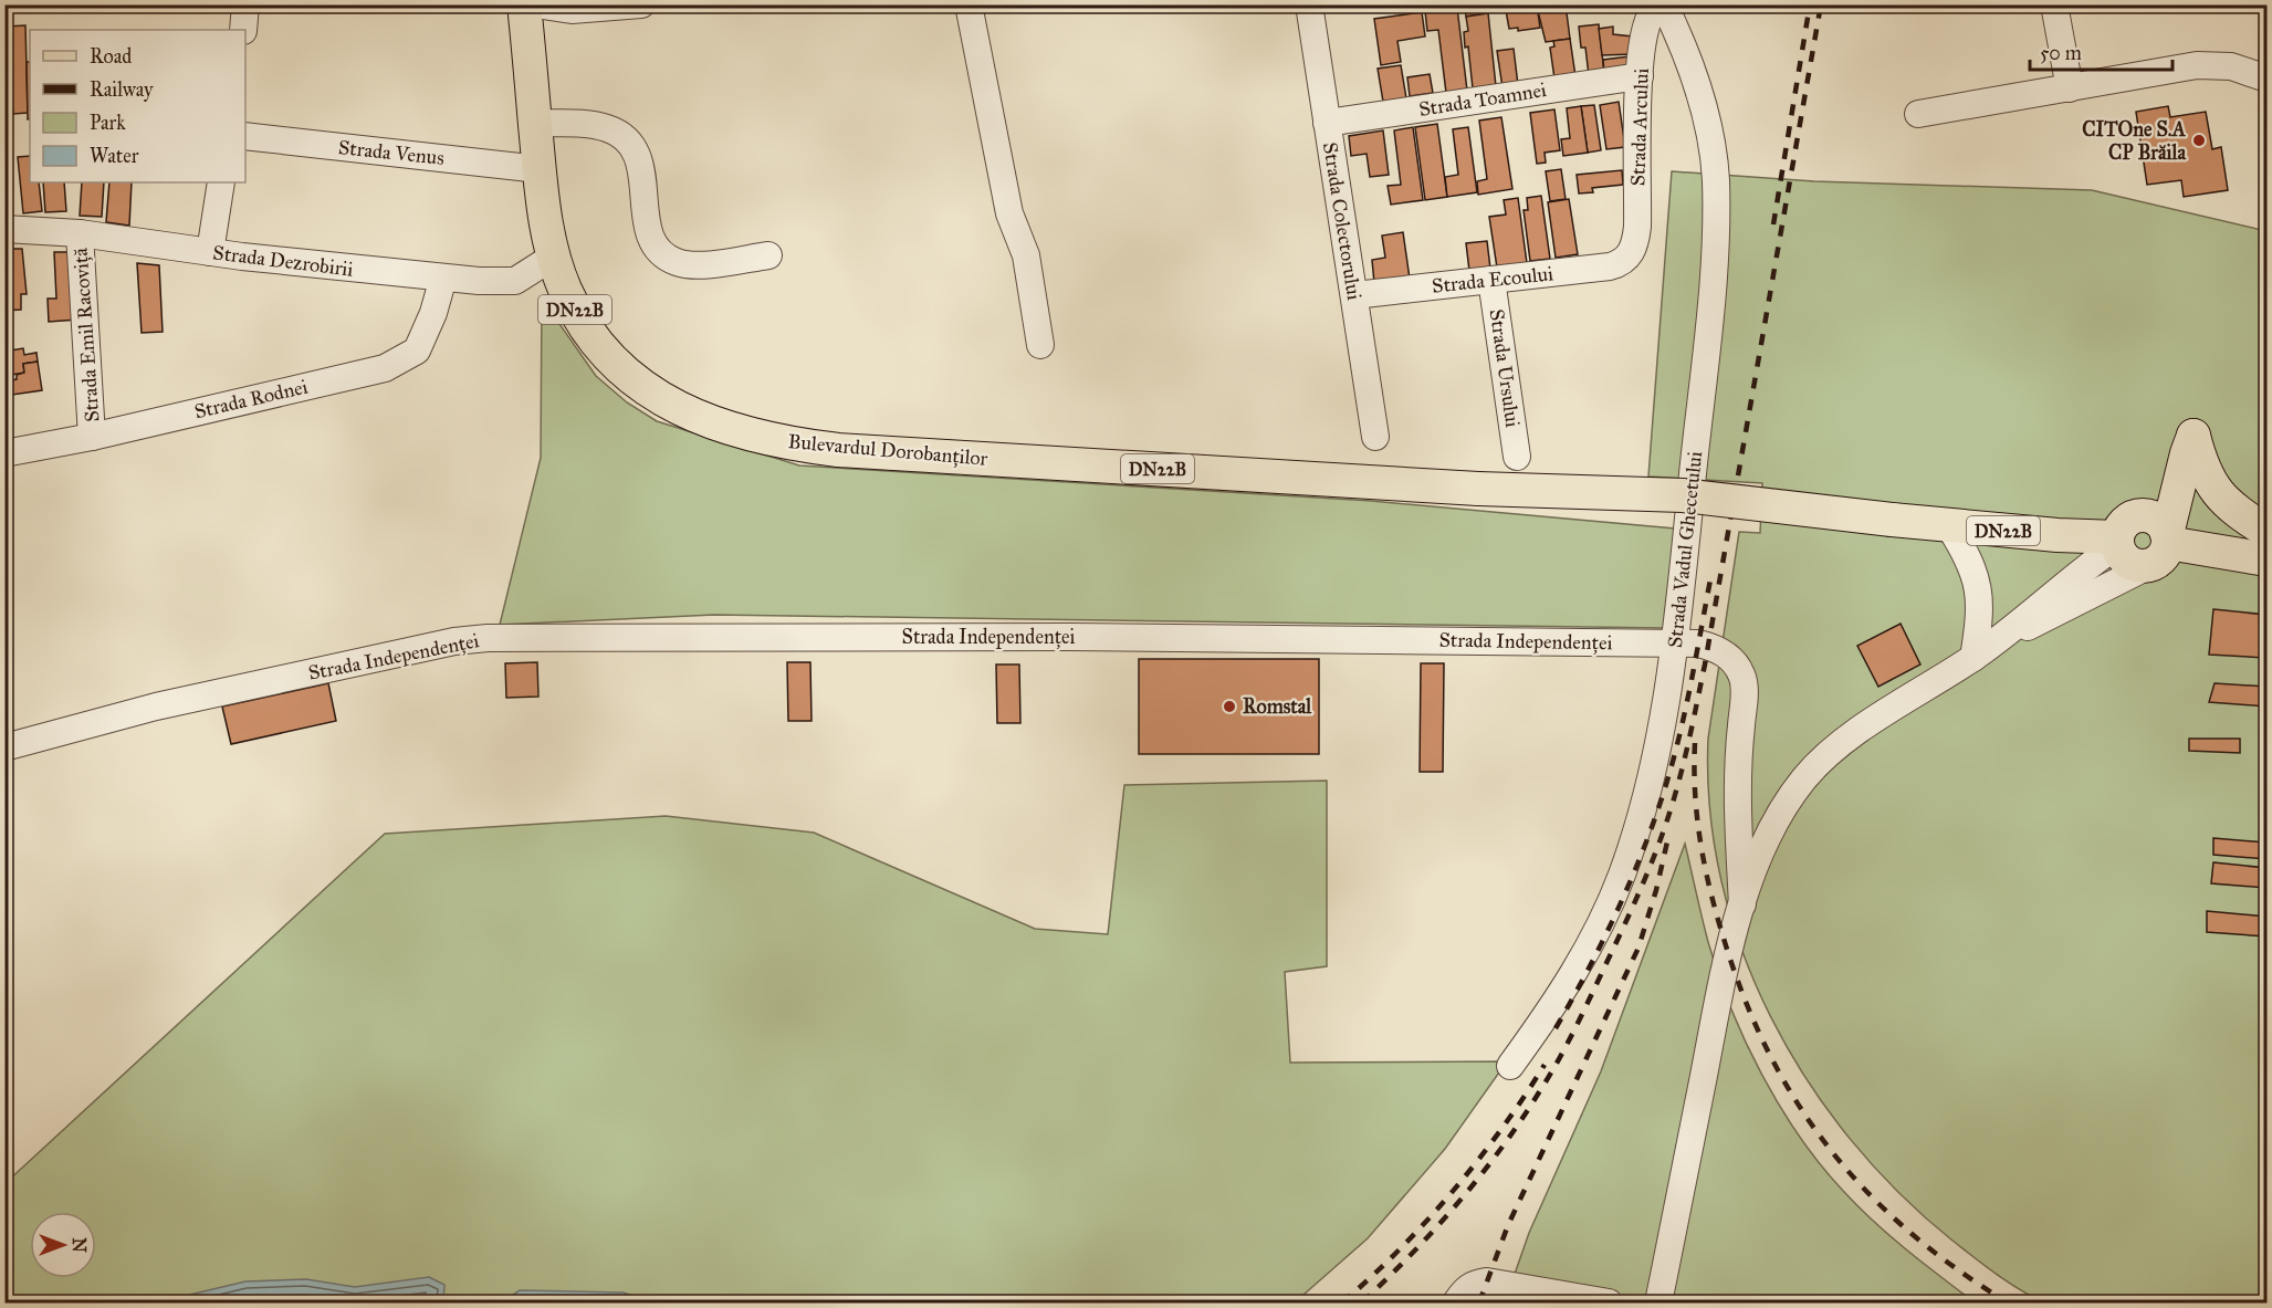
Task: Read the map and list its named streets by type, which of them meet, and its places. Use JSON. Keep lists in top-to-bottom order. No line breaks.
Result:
{"streets":{"main road":["DN22B","Bulevardul Dorobanților"],"street":["Strada Toamnei","Strada Arcului","Strada Venus","Strada Colectorului","Strada Dezrobirii","Strada Ecoului","Strada Emil Racoviță","Strada Ursului","Strada Rodnei","Strada Vadul Ghecetului","Strada Independenței"]},"crossings":[["Strada Toamnei","Strada Arcului"],["Strada Toamnei","Strada Colectorului"],["Strada Arcului","Strada Ecoului"],["Strada Arcului","Strada Vadul Ghecetului"],["Strada Venus","Bulevardul Dorobanților"],["Strada Colectorului","Strada Ecoului"],["Strada Dezrobirii","Strada Emil Racoviță"],["Strada Dezrobirii","Strada Rodnei"],["Strada Dezrobirii","Bulevardul Dorobanților"],["Strada Ecoului","Strada Ursului"],["DN22B","Bulevardul Dorobanților"],["Strada Emil Racoviță","Strada Rodnei"],["Strada Vadul Ghecetului","Strada Independenței"]],"places":["CITOne S.A CP Brăila","Romstal"],"legend":["Road","Railway","Park","Water"],"scale_bar":"50 m","north":"right"}
